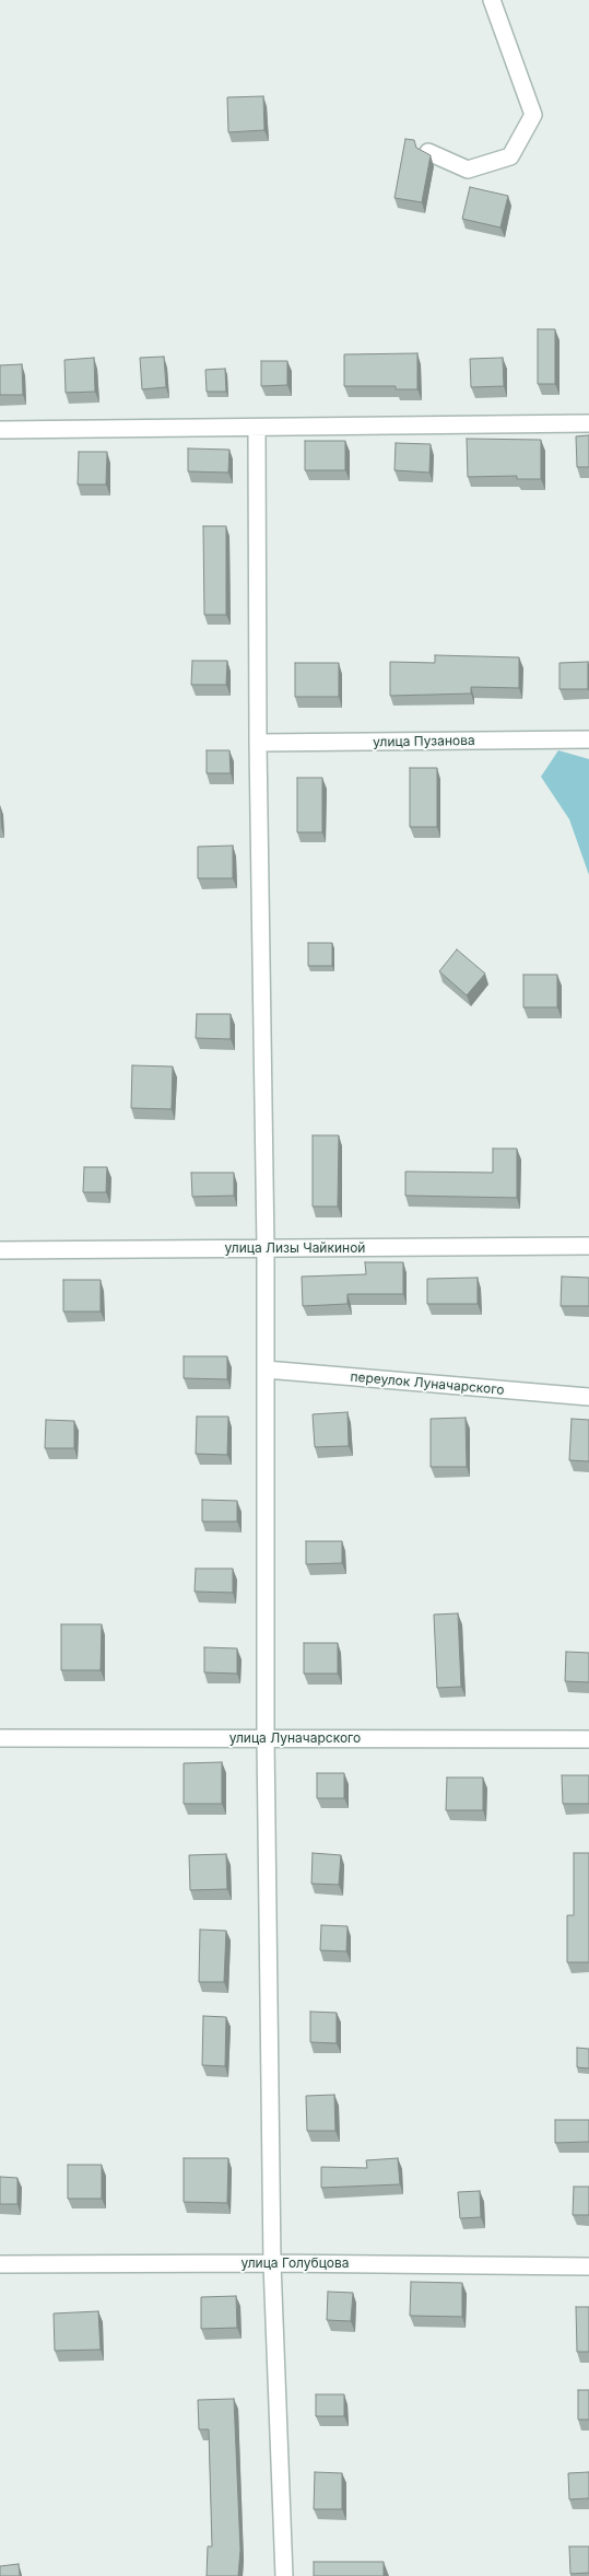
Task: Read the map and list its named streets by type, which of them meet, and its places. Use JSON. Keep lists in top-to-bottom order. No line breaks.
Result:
{"streets":{"street":["улица Пузанова","улица Лизы Чайкиной","переулок Луначарского","улица Луначарского","улица Голубцова"]}}
